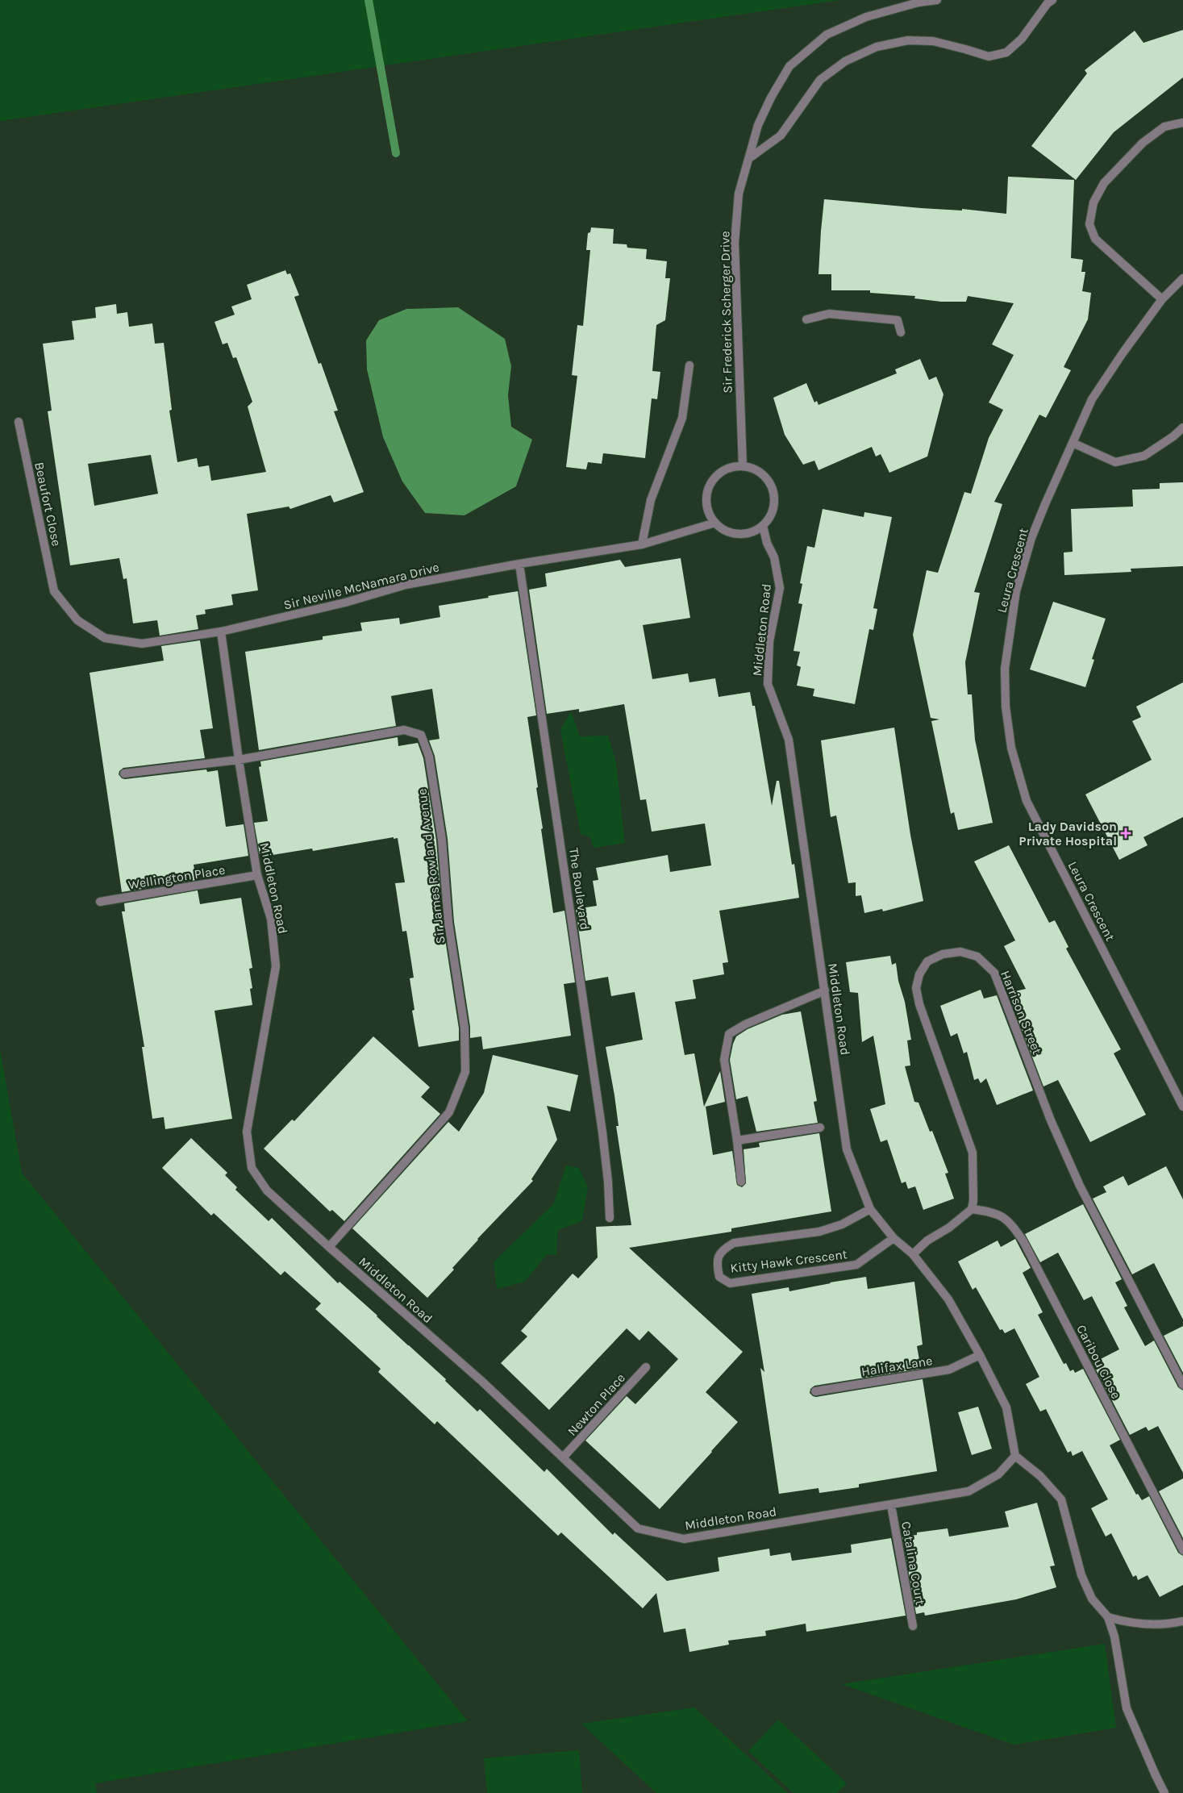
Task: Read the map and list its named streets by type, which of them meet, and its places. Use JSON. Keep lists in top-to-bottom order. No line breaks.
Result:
{"streets":{"street":["Sir Frederick Scherger Drive","Beaufort Close","Leura Crescent","Sir Neville McNamara Drive","Middleton Road","Sir James Rowland Avenue","Wellington Place","The Boulevard","Harrison Street","Kitty Hawk Crescent","Caribou Close","Halifax Lane","Newton Place","Catalina Court"]},"crossings":[["Sir Frederick Scherger Drive","Sir Neville McNamara Drive"],["Sir Frederick Scherger Drive","Middleton Road"],["Beaufort Close","Sir Neville McNamara Drive"],["Sir Neville McNamara Drive","Middleton Road"],["Sir Neville McNamara Drive","The Boulevard"],["Middleton Road","Sir James Rowland Avenue"],["Middleton Road","Wellington Place"],["Middleton Road","Kitty Hawk Crescent"],["Middleton Road","Halifax Lane"],["Middleton Road","Newton Place"],["Middleton Road","Catalina Court"],["Harrison Street","Caribou Close"]],"places":{"health":["Lady Davidson Private Hospital"]}}
